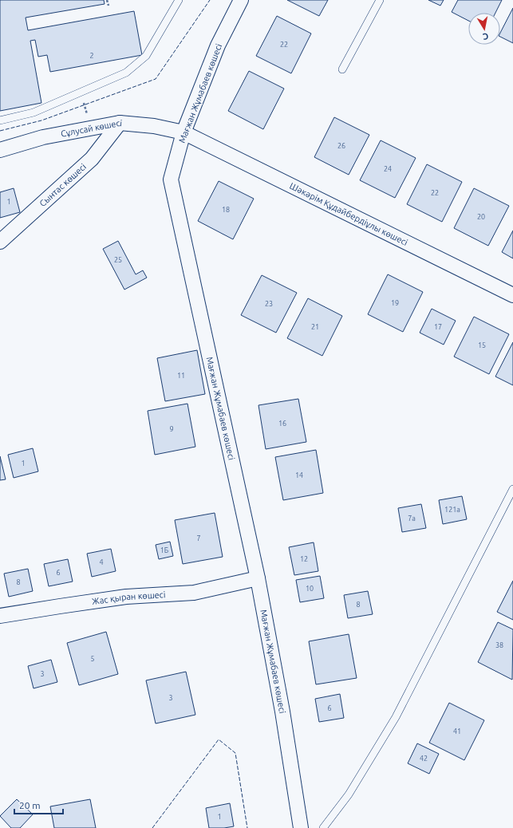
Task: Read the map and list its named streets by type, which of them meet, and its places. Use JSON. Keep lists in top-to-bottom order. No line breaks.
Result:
{"streets":{"street":["Мағжан Жұмабаев көшесі","Сұлусай көшесі","Сынтас көшесі","Шәкәрім Құдайбердіұлы көшесі","Жас қыран көшесі"]},"crossings":[["Мағжан Жұмабаев көшесі","Сұлусай көшесі"],["Мағжан Жұмабаев көшесі","Шәкәрім Құдайбердіұлы көшесі"],["Мағжан Жұмабаев көшесі","Жас қыран көшесі"],["Сұлусай көшесі","Сынтас көшесі"],["Сұлусай көшесі","Шәкәрім Құдайбердіұлы көшесі"]],"house_numbers":["22","2","26","24","22","1","18","20","25","19","23","21","17","15","11","16","9","1","14","121а","7а","7","1Б","12","4","6","8","10","8","38","5","3","3","6","41","42","1"],"scale_bar":"20 m","north":"bottom"}
